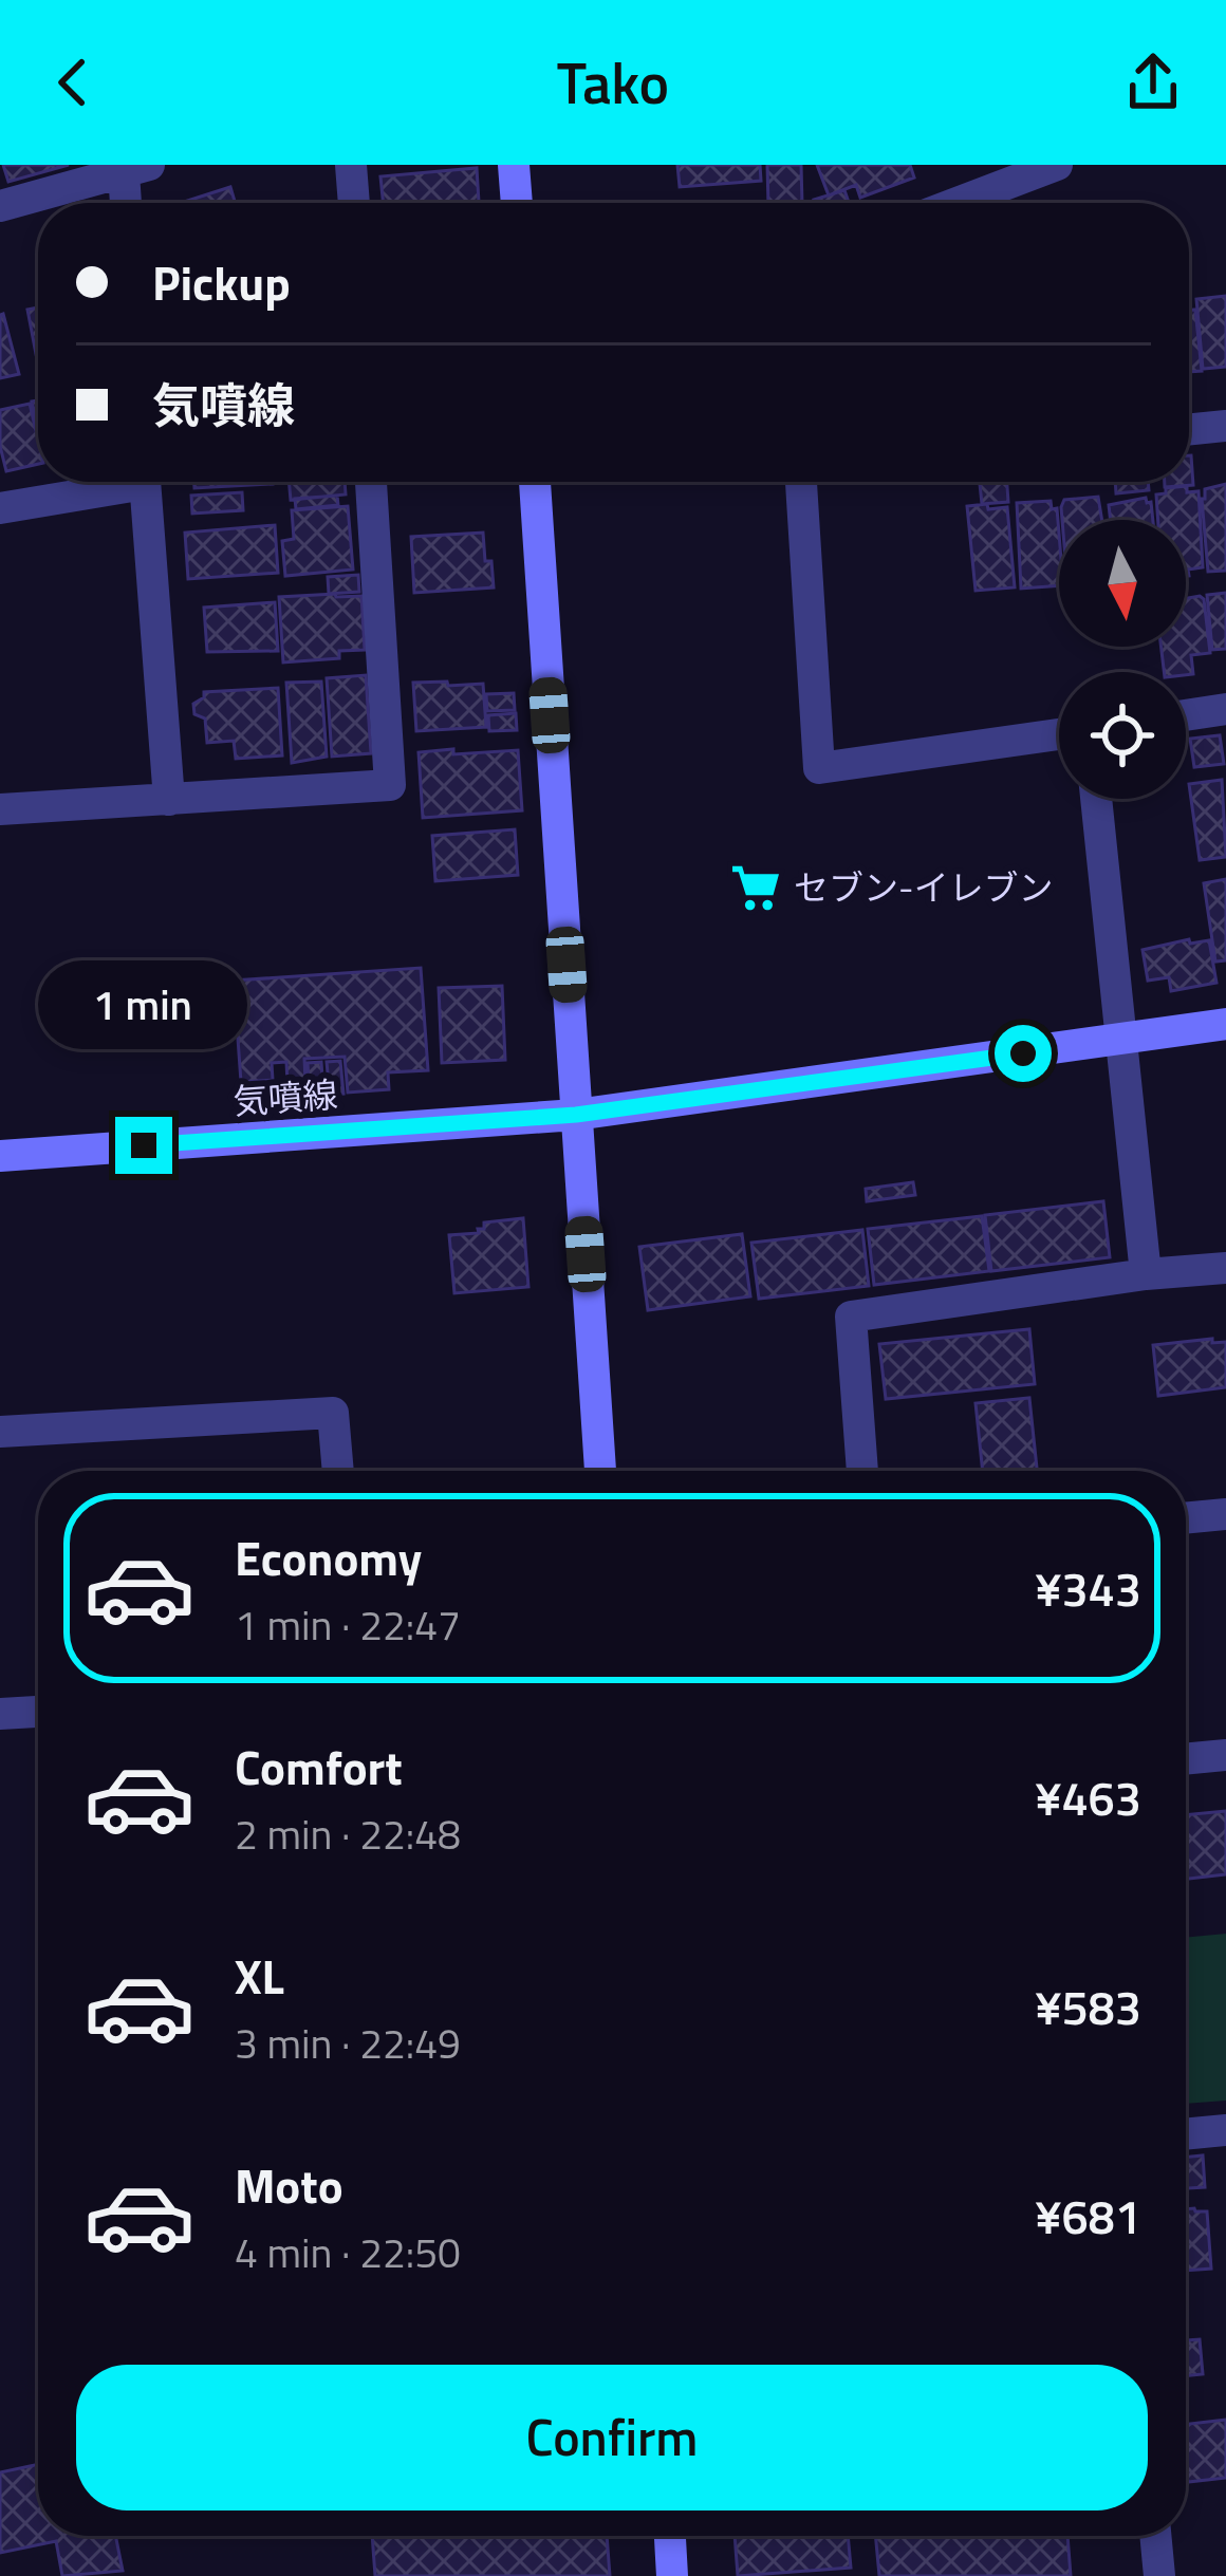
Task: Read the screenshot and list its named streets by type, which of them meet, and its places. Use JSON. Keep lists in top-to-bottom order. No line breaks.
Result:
{"streets":{"street":["気噴線"]},"places":{"supermarket":["セブン-イレブン"]},"north":"bottom","page":{"header":"Tako","banner":["Pickup","気噴線"],"bubble":"1 min","list":[{"name":"Economy","note":"1 min · 22:47","value":"¥343"},{"name":"Comfort","note":"2 min · 22:48","value":"¥463"},{"name":"XL","note":"3 min · 22:49","value":"¥583"},{"name":"Moto","note":"4 min · 22:50","value":"¥681"}],"buttons":"Confirm"}}
